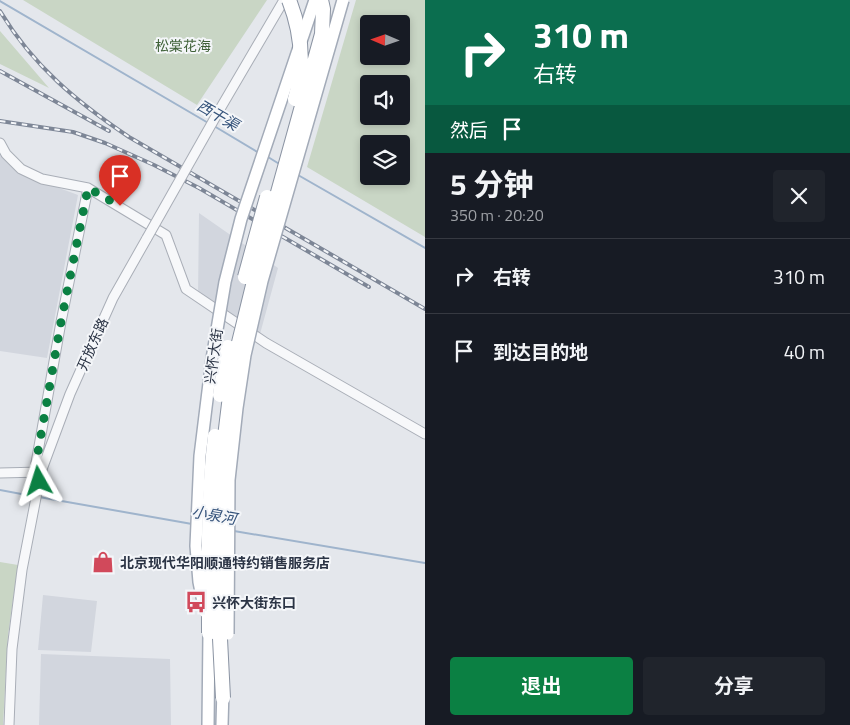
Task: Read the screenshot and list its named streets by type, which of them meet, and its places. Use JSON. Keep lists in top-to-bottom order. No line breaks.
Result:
{"streets":{"main road":["兴怀大街"],"street":["开放东路"]},"water":["西干渠","小泉河"],"parks":["松棠花海"],"places":{"shop":["北京现代华阳顺通特约销售服务店"],"bus stop":["兴怀大街东口"]},"north":"left","page":{"turn":["310 m","右转"],"then":"然后","heading":["5 分钟","350 m · 20:20"],"list":[{"name":"右转","value":"310 m"},{"name":"到达目的地","value":"40 m"}],"buttons":["退出","分享"]}}
